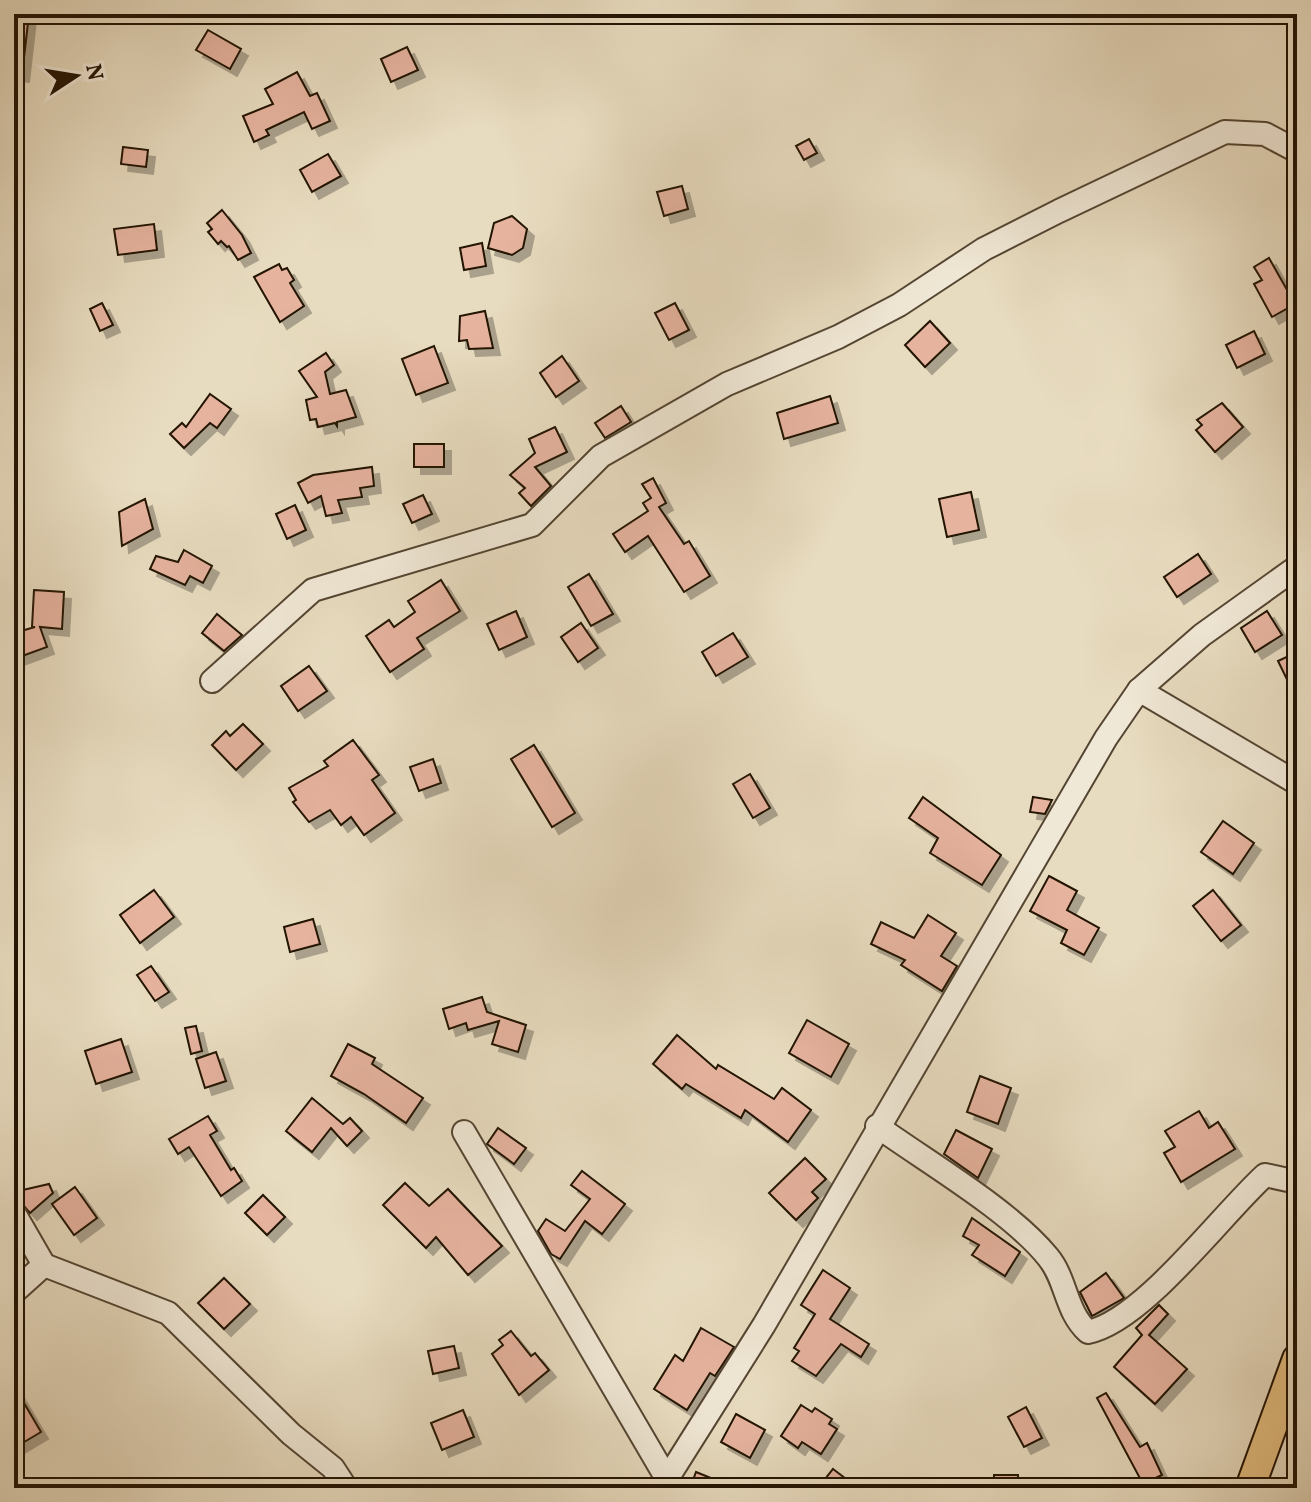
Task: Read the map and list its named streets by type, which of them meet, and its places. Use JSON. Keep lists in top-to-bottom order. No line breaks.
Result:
{"north":"right"}
